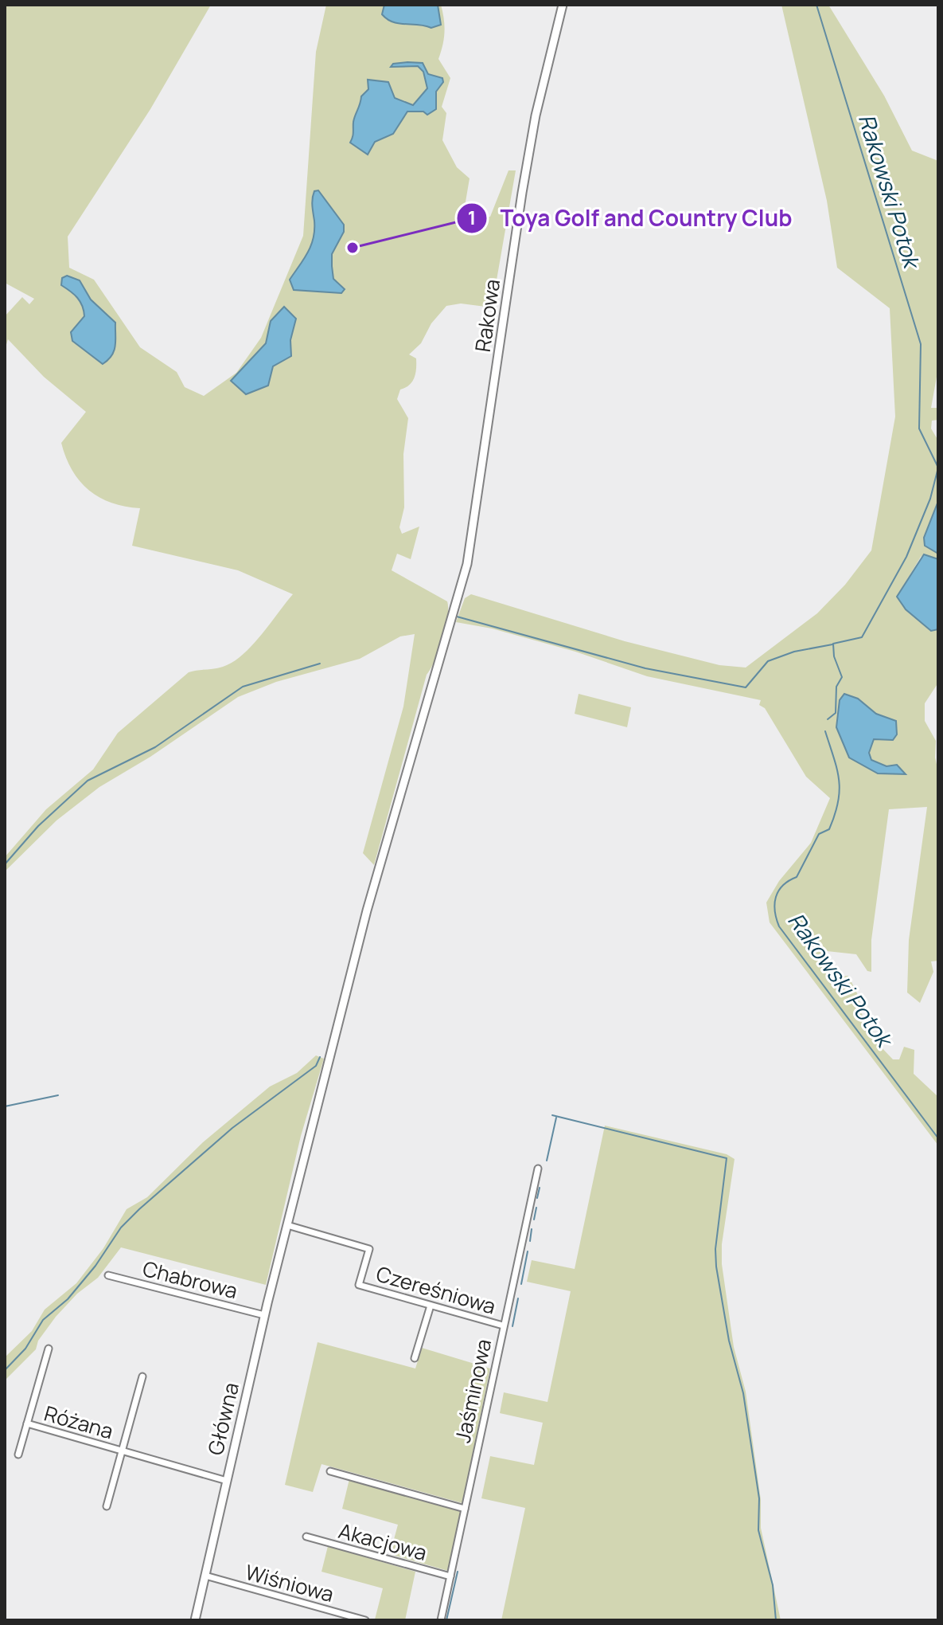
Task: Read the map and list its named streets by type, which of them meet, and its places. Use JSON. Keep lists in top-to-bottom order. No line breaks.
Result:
{"streets":{"street":["Rakowa","Chabrowa","Czereśniowa","Jaśminowa","Główna","Różana","Akacjowa","Wiśniowa"]},"crossings":[["Rakowa","Czereśniowa"],["Rakowa","Główna"],["Chabrowa","Główna"],["Czereśniowa","Jaśminowa"],["Czereśniowa","Główna"],["Jaśminowa","Akacjowa"],["Główna","Różana"],["Główna","Wiśniowa"]],"water":["Rakowski Potok"],"places":["Toya Golf and Country Club"]}
